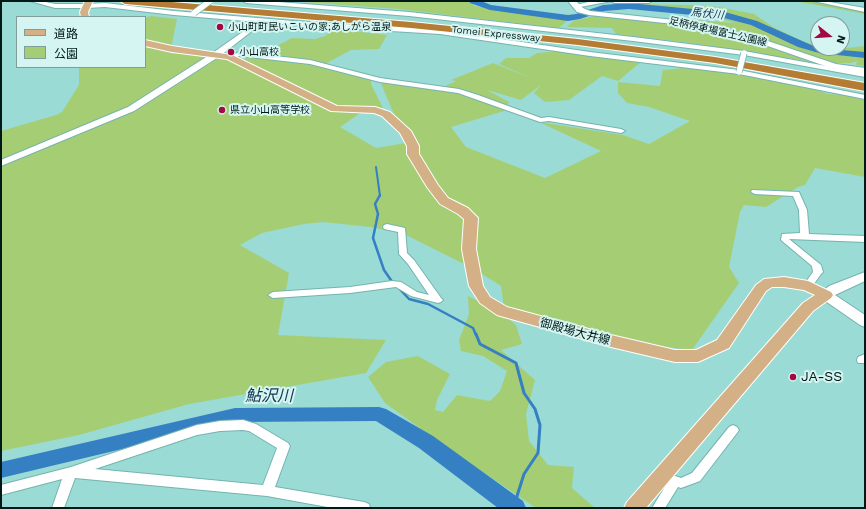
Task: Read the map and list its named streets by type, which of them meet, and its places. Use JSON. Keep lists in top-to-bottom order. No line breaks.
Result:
{"streets":{"highway":["Tomei Expressway"],"main road":["足柄停車場富士公園線","御殿場大井線"]},"water":["馬伏川","鮎沢川"],"places":["小山町町民いこいの家;あしがら温泉","小山高校","県立小山高等学校","JA-SS"],"legend":["道路","公園"],"north":"right"}
